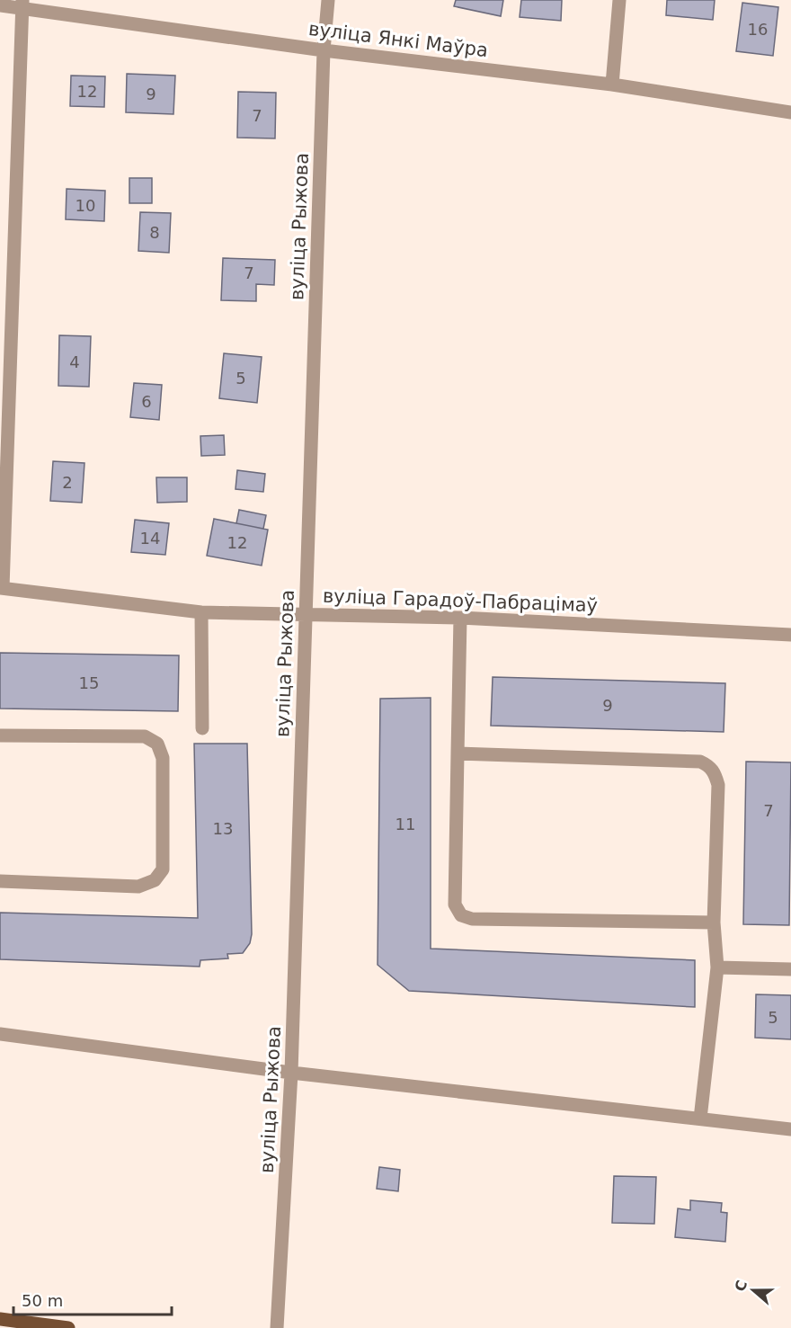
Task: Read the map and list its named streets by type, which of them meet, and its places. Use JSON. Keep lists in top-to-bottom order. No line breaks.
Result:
{"streets":{"street":["вуліца Янкі Маўра","вуліца Рыжова","вуліца Гарадоў-Пабрацімаў"]},"crossings":[["вуліца Янкі Маўра","вуліца Рыжова"],["вуліца Рыжова","вуліца Гарадоў-Пабрацімаў"]],"house_numbers":["16","12","9","7","10","8","7","4","5","6","2","14","12","15","9","7","11","13","5"],"scale_bar":"50 m","north":"left"}
